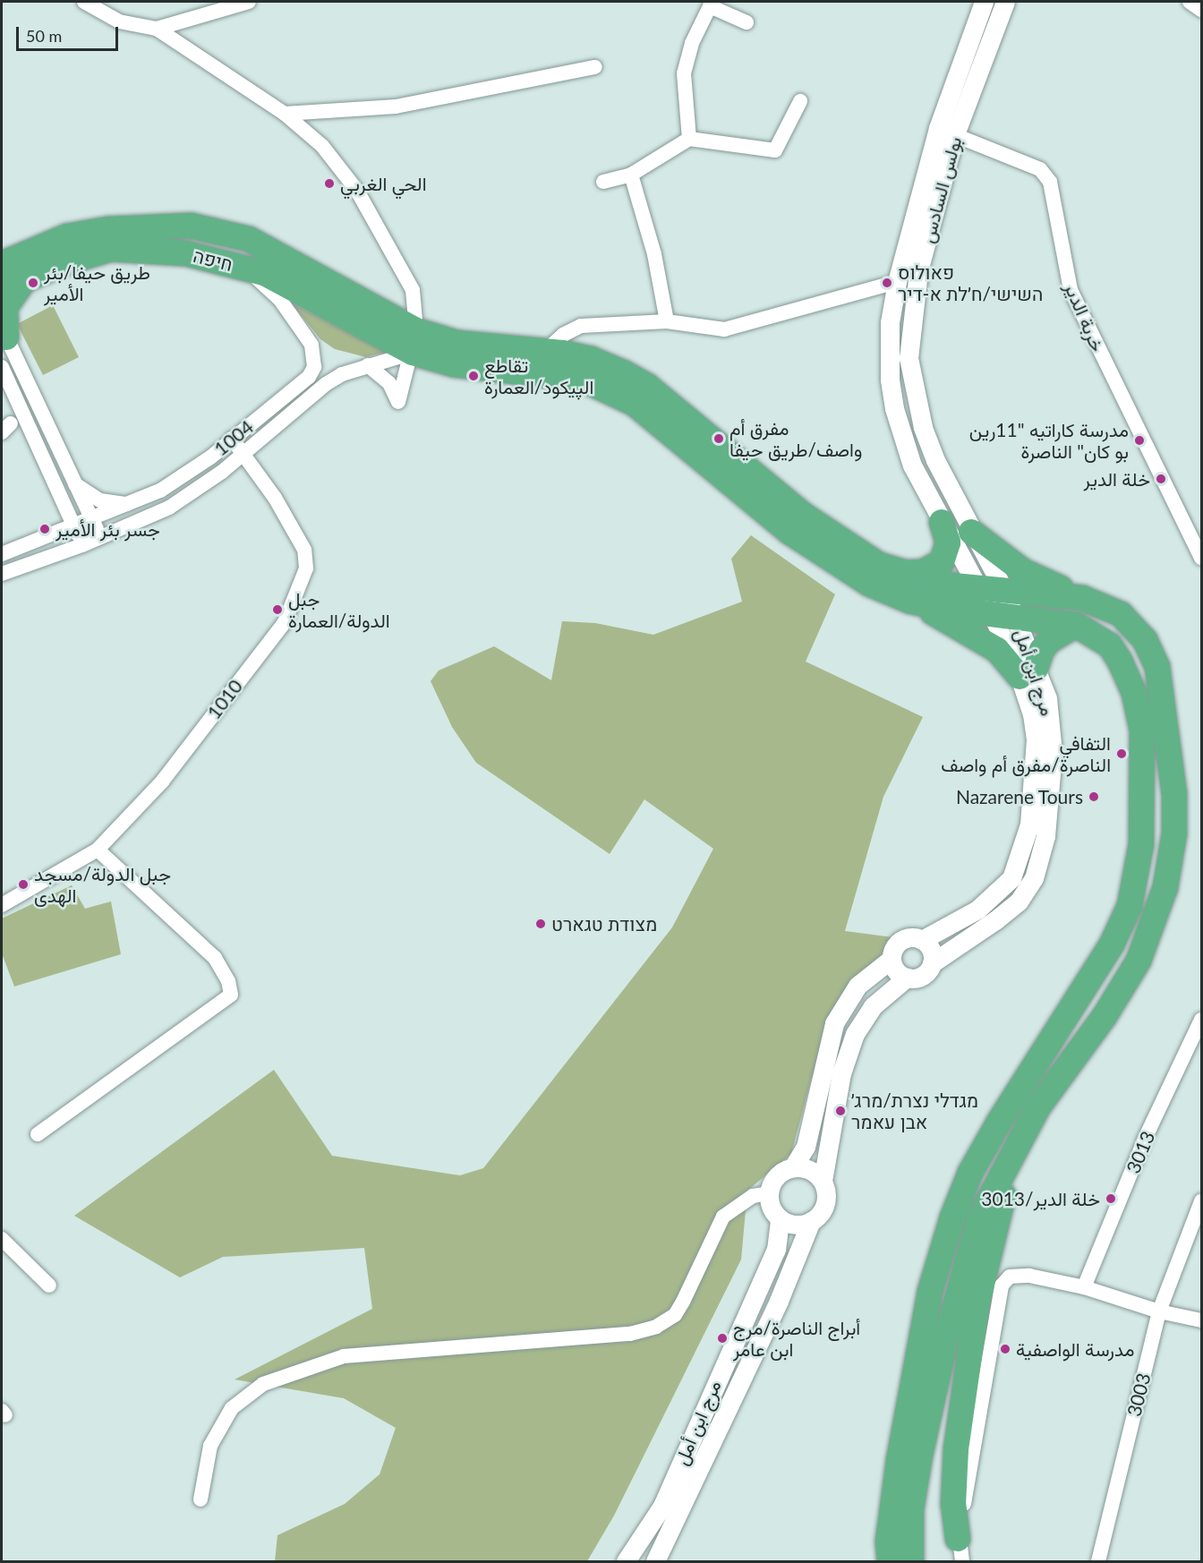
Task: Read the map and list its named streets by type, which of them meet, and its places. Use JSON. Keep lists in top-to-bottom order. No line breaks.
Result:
{"streets":{"highway":["חיפה"],"street":["بولس السادس","خربة الدير","1004","مرج ابن أمل","1010","3013","3003"]},"crossings":[["بولس السادس","خربة الدير"],["بولس السادس","مرج ابن أمل"],["חיפה","1004"],["1004","1010"]],"places":["الحي الغربي","طريق حيفا/بئر الأمير","פאולוס השישי/ח׳לת א-דיר","تقاطع الپيكود/العمارة","مفرق أم واصف/طريق حيفا","مدرسة كاراتيه \"11رين بو كان\" الناصرة","خلة الدير","جسر بئر الأمير","جبل الدولة/العمارة","التفافي الناصرة/مفرق أم واصف","Nazarene Tours","جبل الدولة/مسجد الهدى","מצודת טגארט","מגדלי נצרת/מרג׳ אבן עאמר","خلة الدير/3013","أبراج الناصرة/مرج ابن عامر","مدرسة الواصفية"],"scale_bar":"50 m"}
